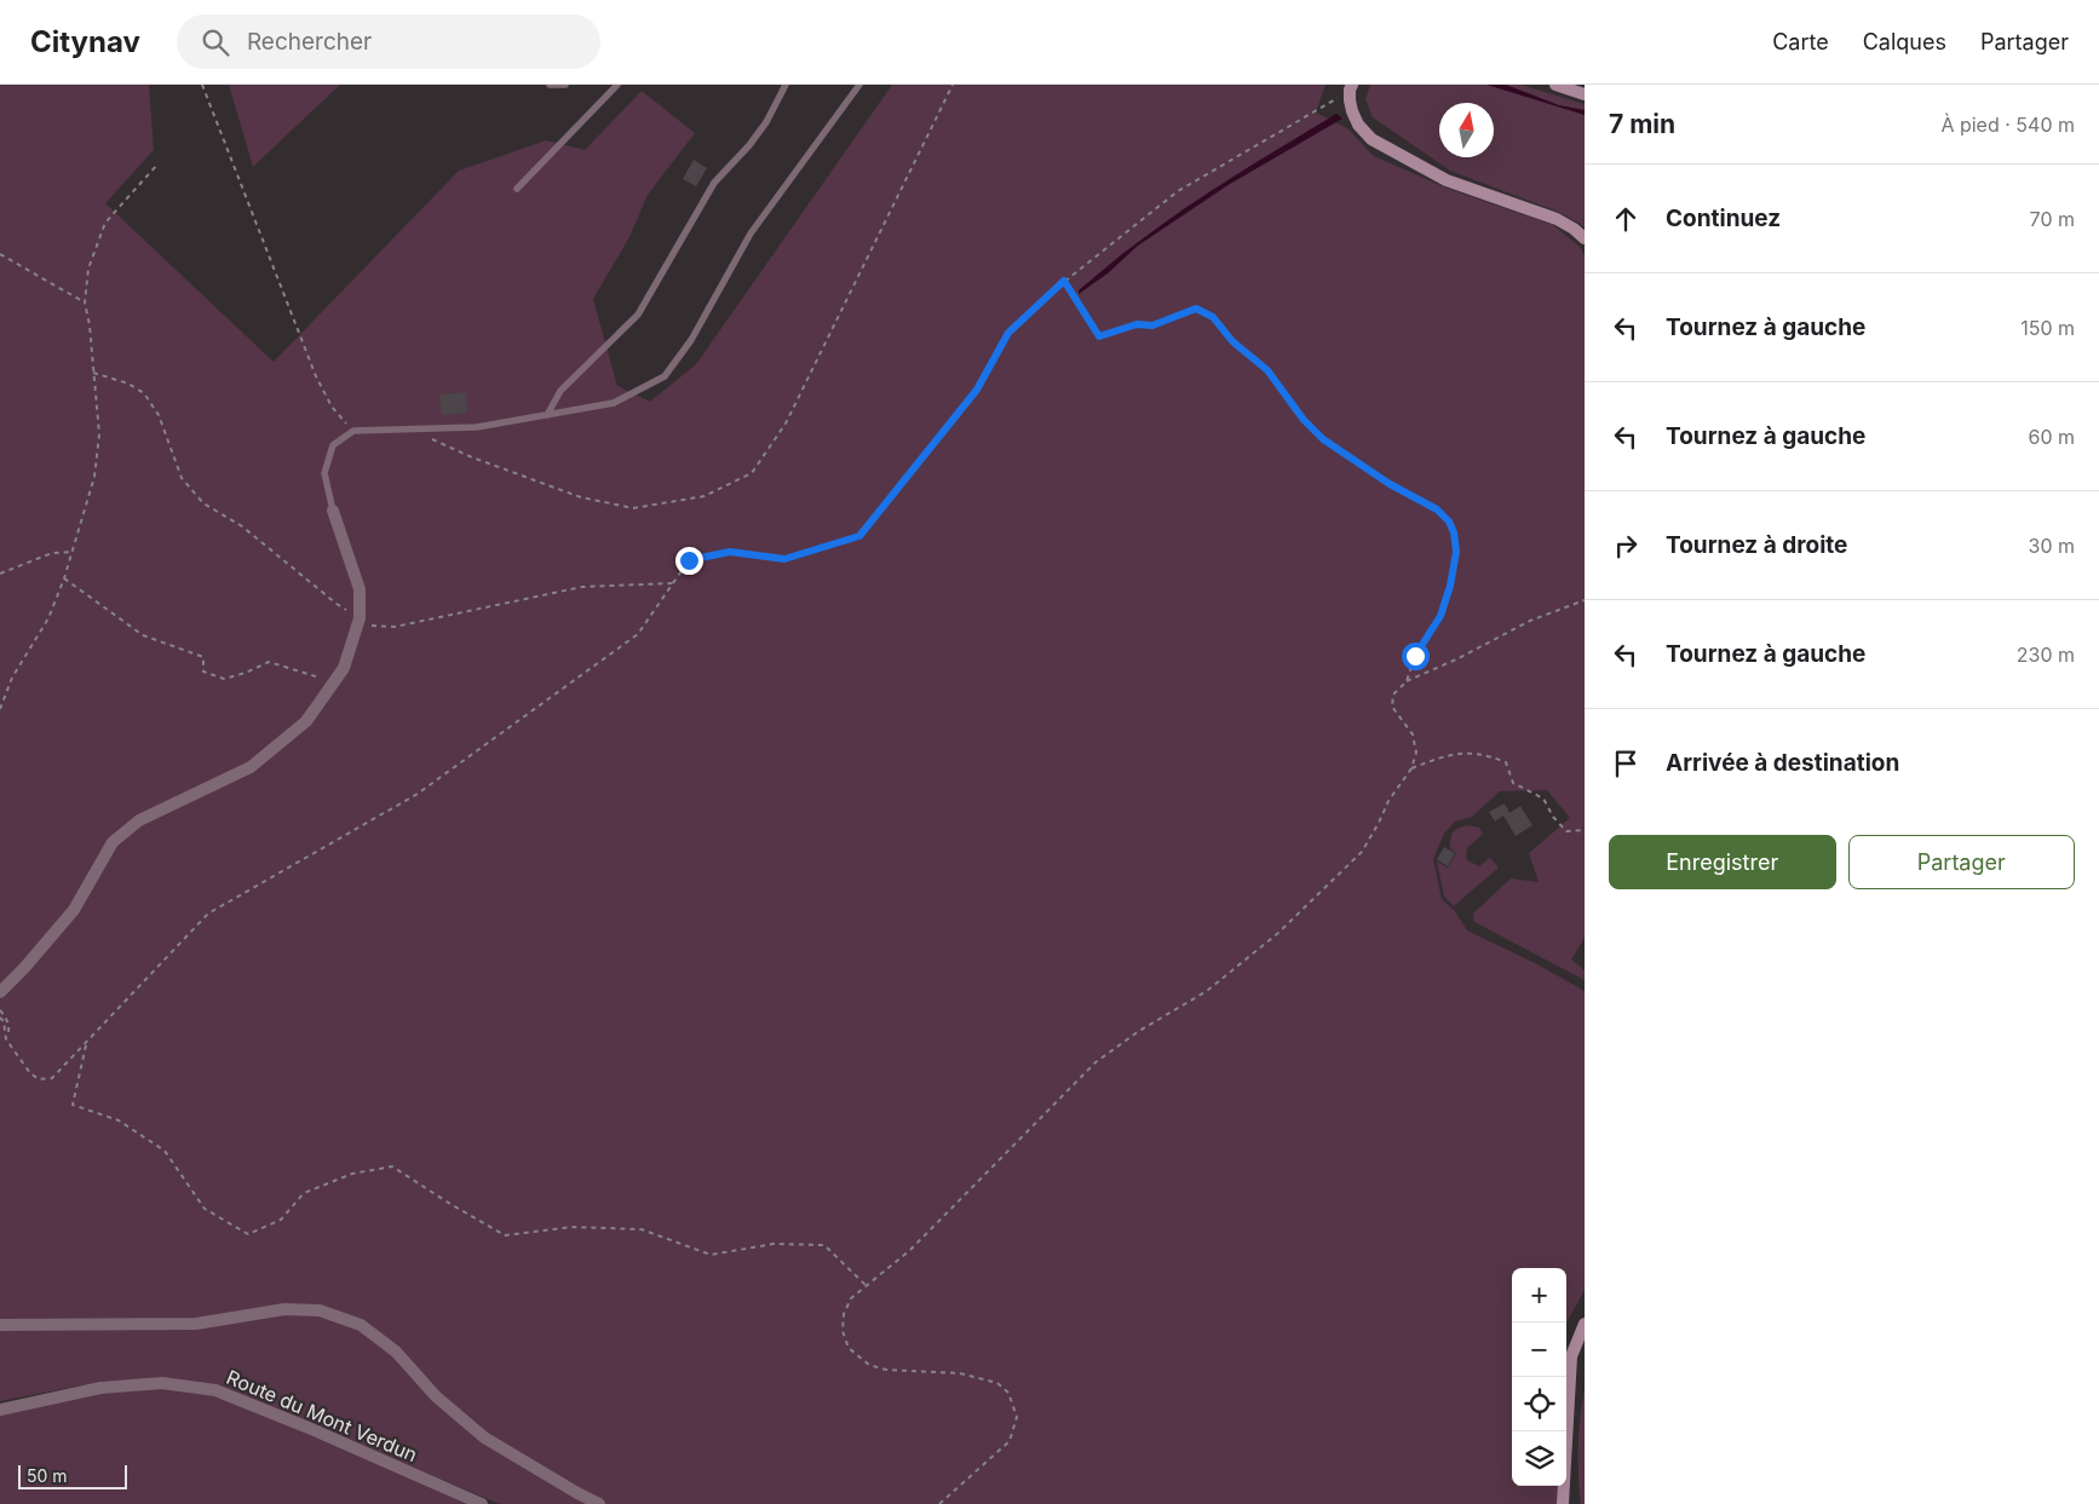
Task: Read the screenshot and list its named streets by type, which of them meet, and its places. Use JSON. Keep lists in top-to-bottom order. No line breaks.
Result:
{"streets":{"street":["Route du Mont Verdun"]},"scale_bar":"50 m","north":"top","page":{"header":"Citynav","search":"Rechercher","nav":["Carte","Calques","Partager"],"heading":["7 min","À pied · 540 m"],"list":[["Continuez","70 m"],["Tournez à gauche","150 m"],["Tournez à gauche","60 m"],["Tournez à droite","30 m"],["Tournez à gauche","230 m"],"Arrivée à destination"],"buttons":["Enregistrer","Partager"],"map_buttons":["+","−"],"scale":"50 m"}}
